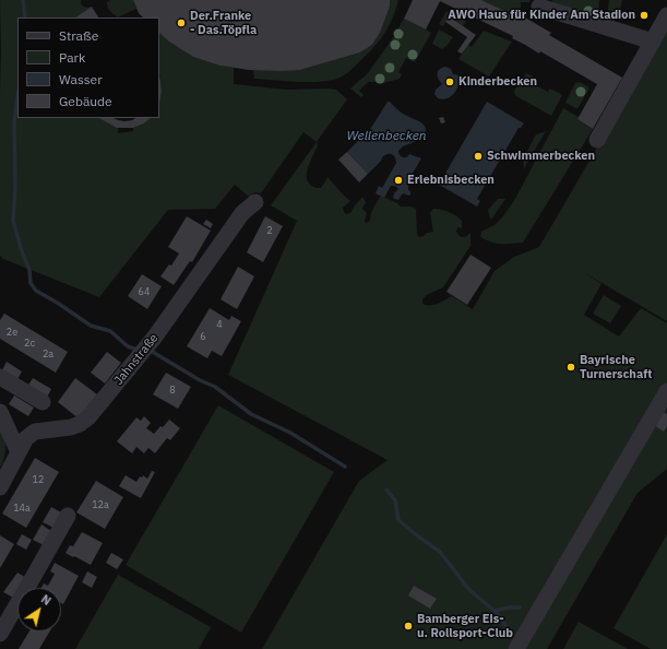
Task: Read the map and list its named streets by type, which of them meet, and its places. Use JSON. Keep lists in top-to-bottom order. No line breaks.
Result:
{"streets":{"street":["Jahnstraße"]},"water":["Wellenbecken"],"places":["AWO Haus für Kinder Am Stadion","Der.Franke - Das.Töpfla","Kinderbecken","Schwimmerbecken","Erlebnisbecken","Bayrische Turnerschaft","Bamberger Eis- u. Rollsport-Club"],"house_numbers":["2","64","4","2e","6","2c","2a","8","12","12a","14a"],"legend":["Straße","Park","Wasser","Gebäude"],"north":"top right"}
